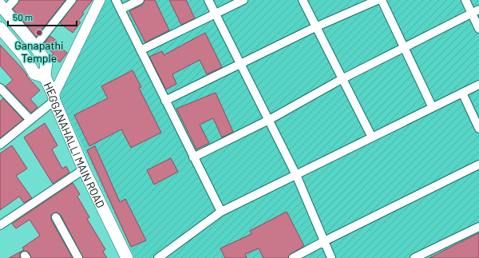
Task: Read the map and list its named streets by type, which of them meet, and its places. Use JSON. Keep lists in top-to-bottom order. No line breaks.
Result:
{"streets":{"main road":["HEGGANAHALLI MAIN ROAD"]},"places":["Ganapathi Temple"],"scale_bar":"50 m"}
